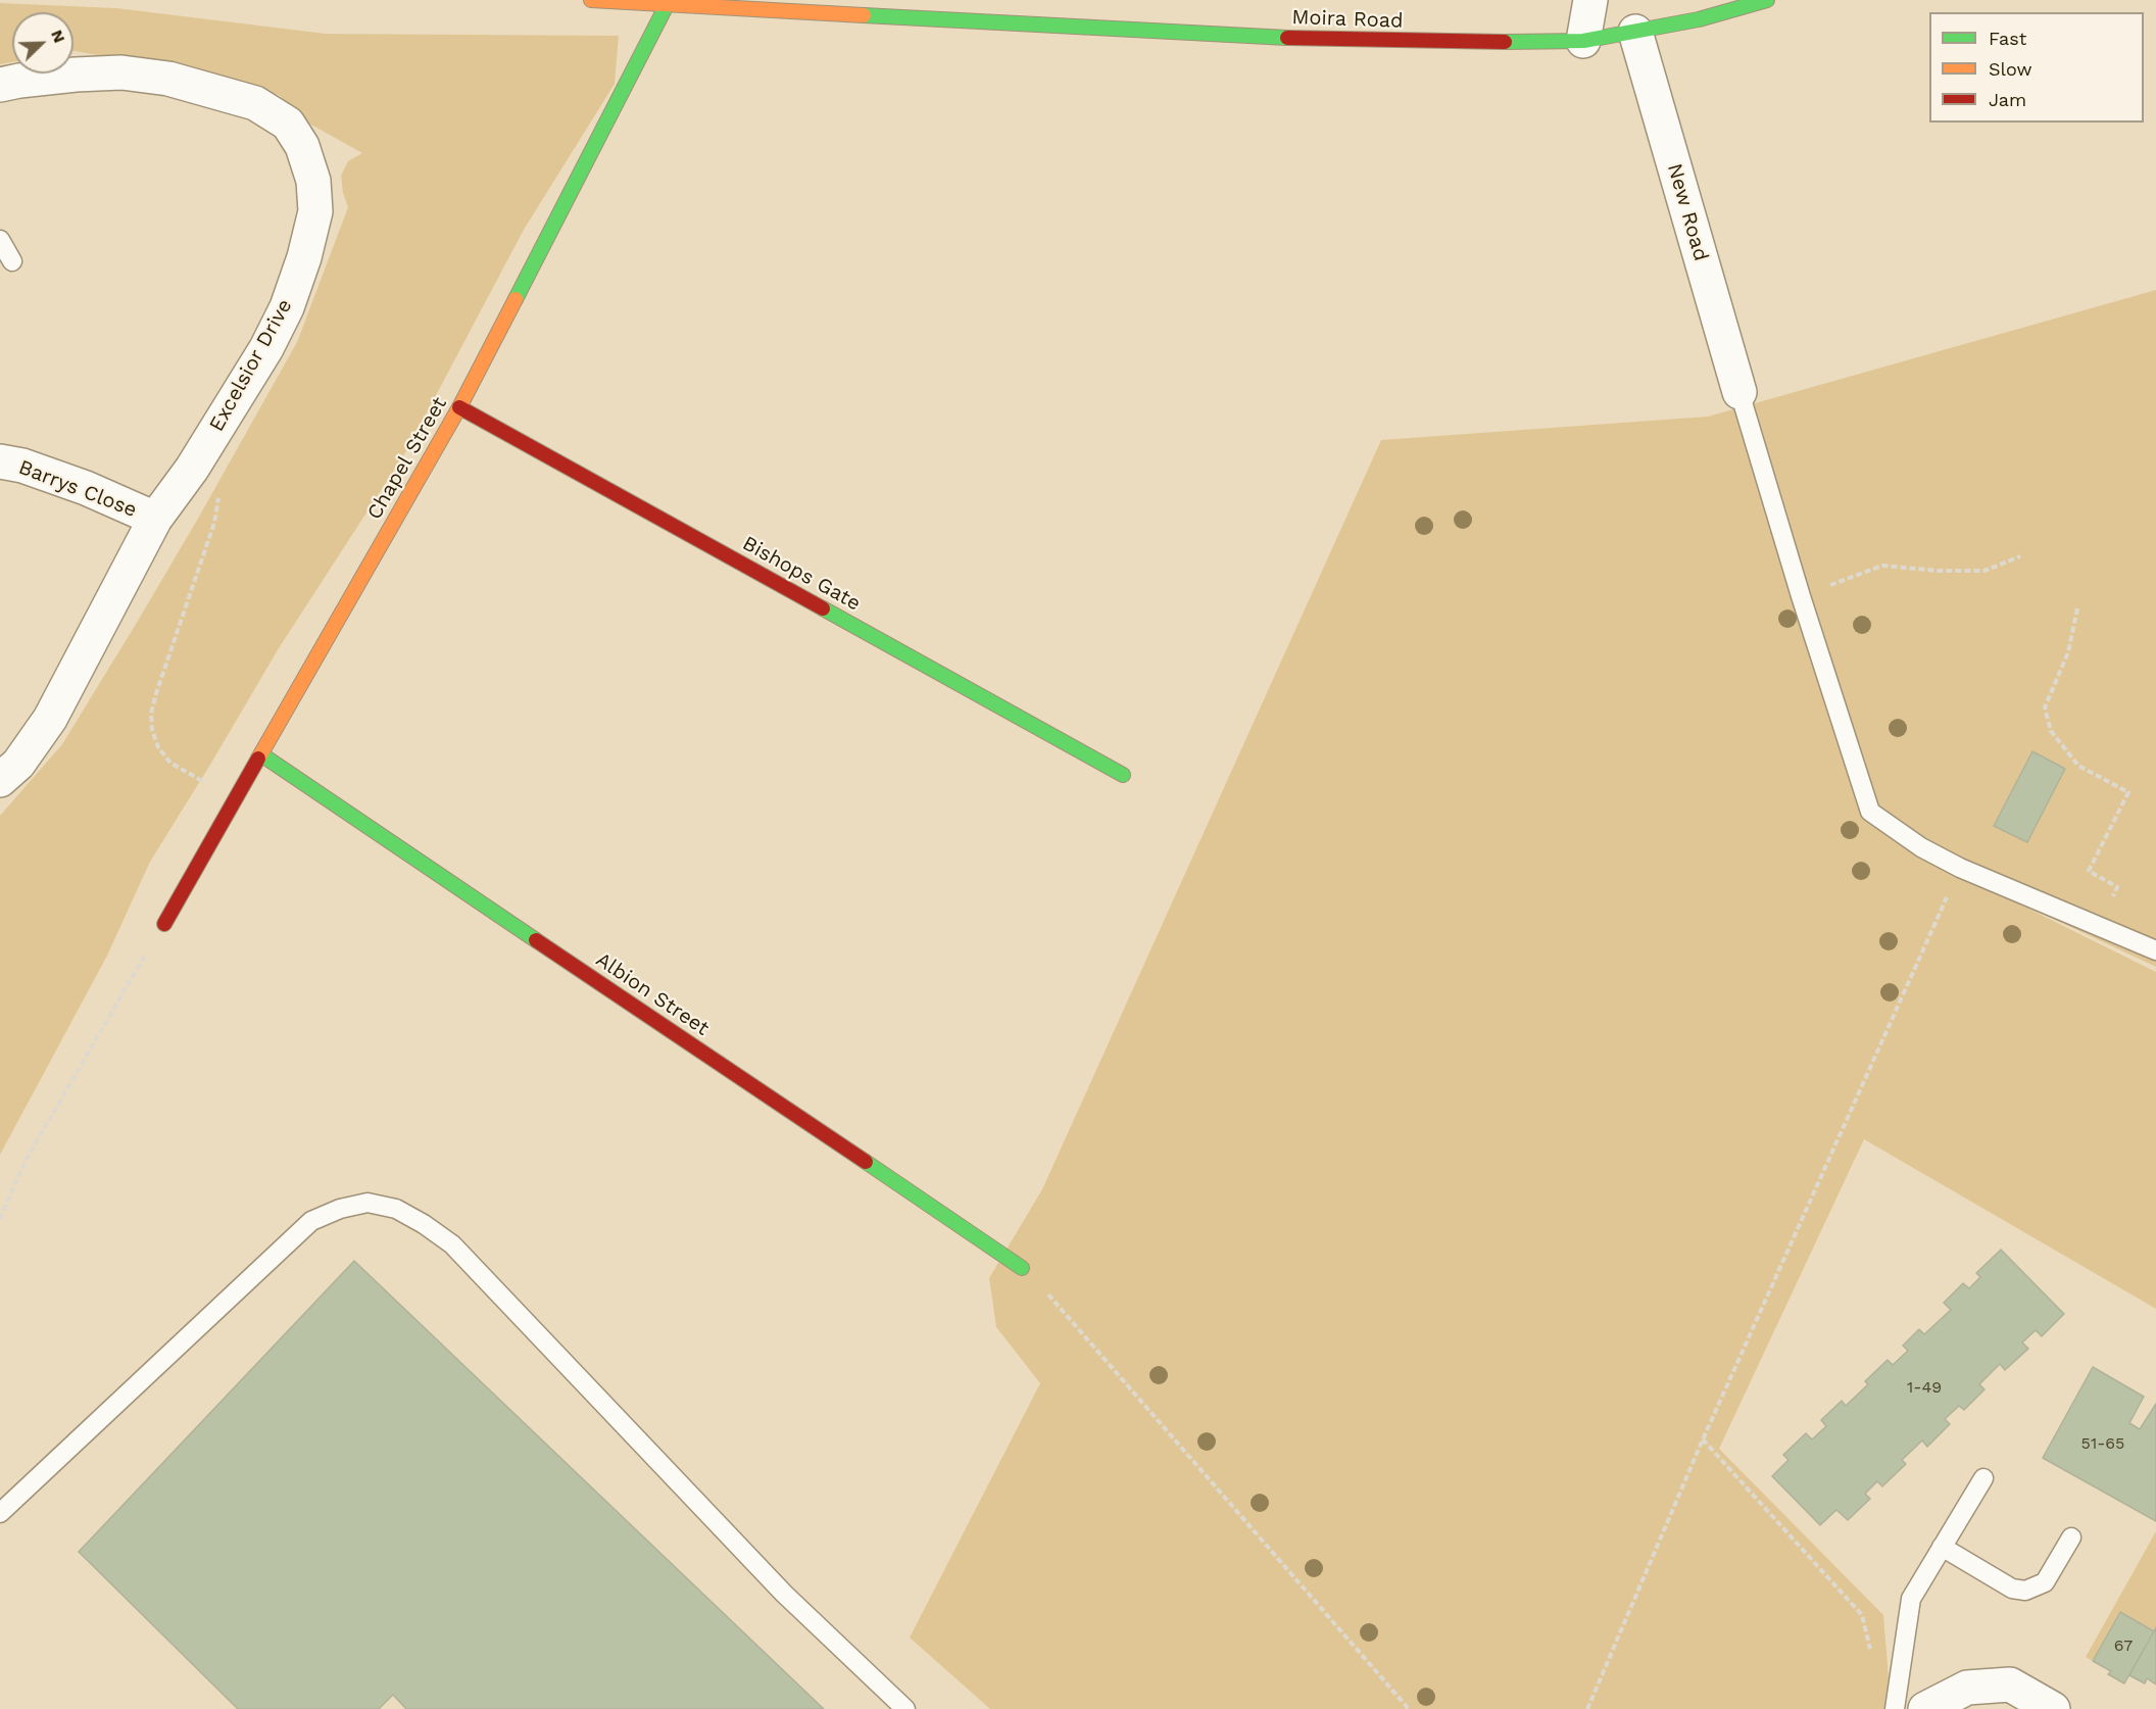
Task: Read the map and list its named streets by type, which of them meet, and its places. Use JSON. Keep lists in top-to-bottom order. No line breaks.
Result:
{"streets":{"street":["Moira Road","New Road","Excelsior Drive","Chapel Street","Barrys Close","Bishops Gate","Albion Street"]},"crossings":[["Moira Road","New Road"],["Moira Road","Chapel Street"],["Excelsior Drive","Barrys Close"],["Chapel Street","Bishops Gate"],["Chapel Street","Albion Street"]],"house_numbers":["1-49","51-65","67"],"legend":["Fast","Slow","Jam"],"north":"top right"}
